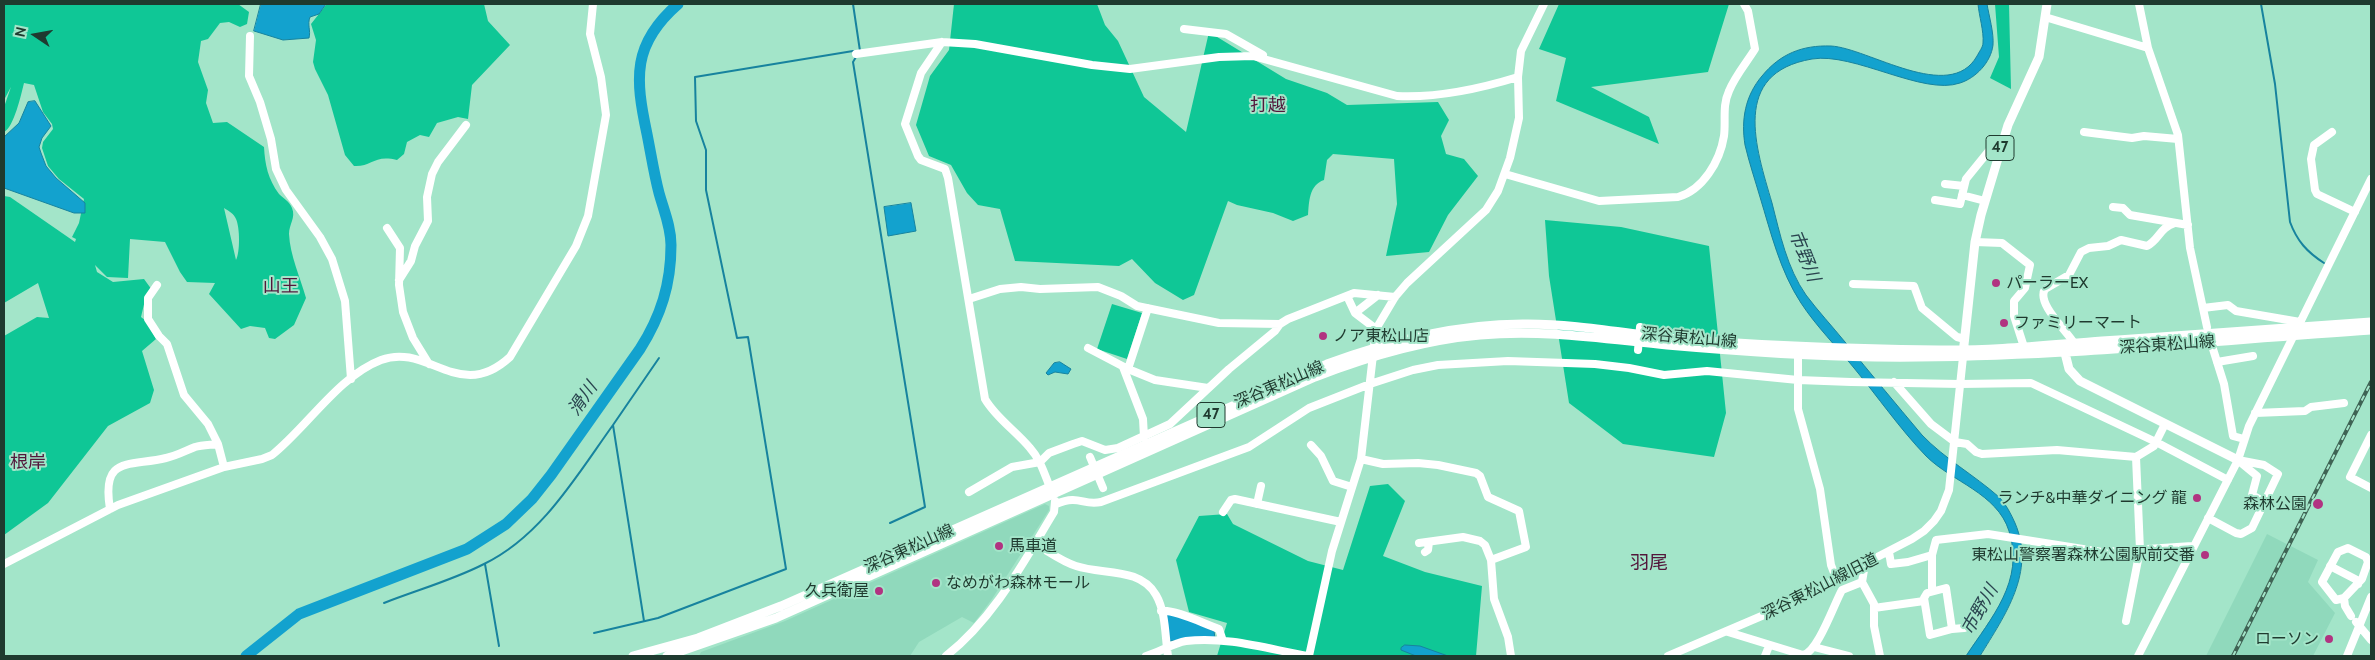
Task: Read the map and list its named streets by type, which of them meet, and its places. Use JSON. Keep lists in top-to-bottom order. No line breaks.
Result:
{"streets":{"main road":["47","深谷東松山線"],"street":["深谷東松山線旧道"]},"crossings":[["47","深谷東松山線"]],"districts":["打越","山王","根岸","羽尾"],"water":["市野川","滑川"],"places":["パーラーEX","ファミリーマート","ノア東松山店","ランチ&中華ダイニング 龍","森林公園","馬車道","東松山警察署森林公園駅前交番","なめがわ森林モール","久兵衛屋","ローソン"],"north":"left"}
